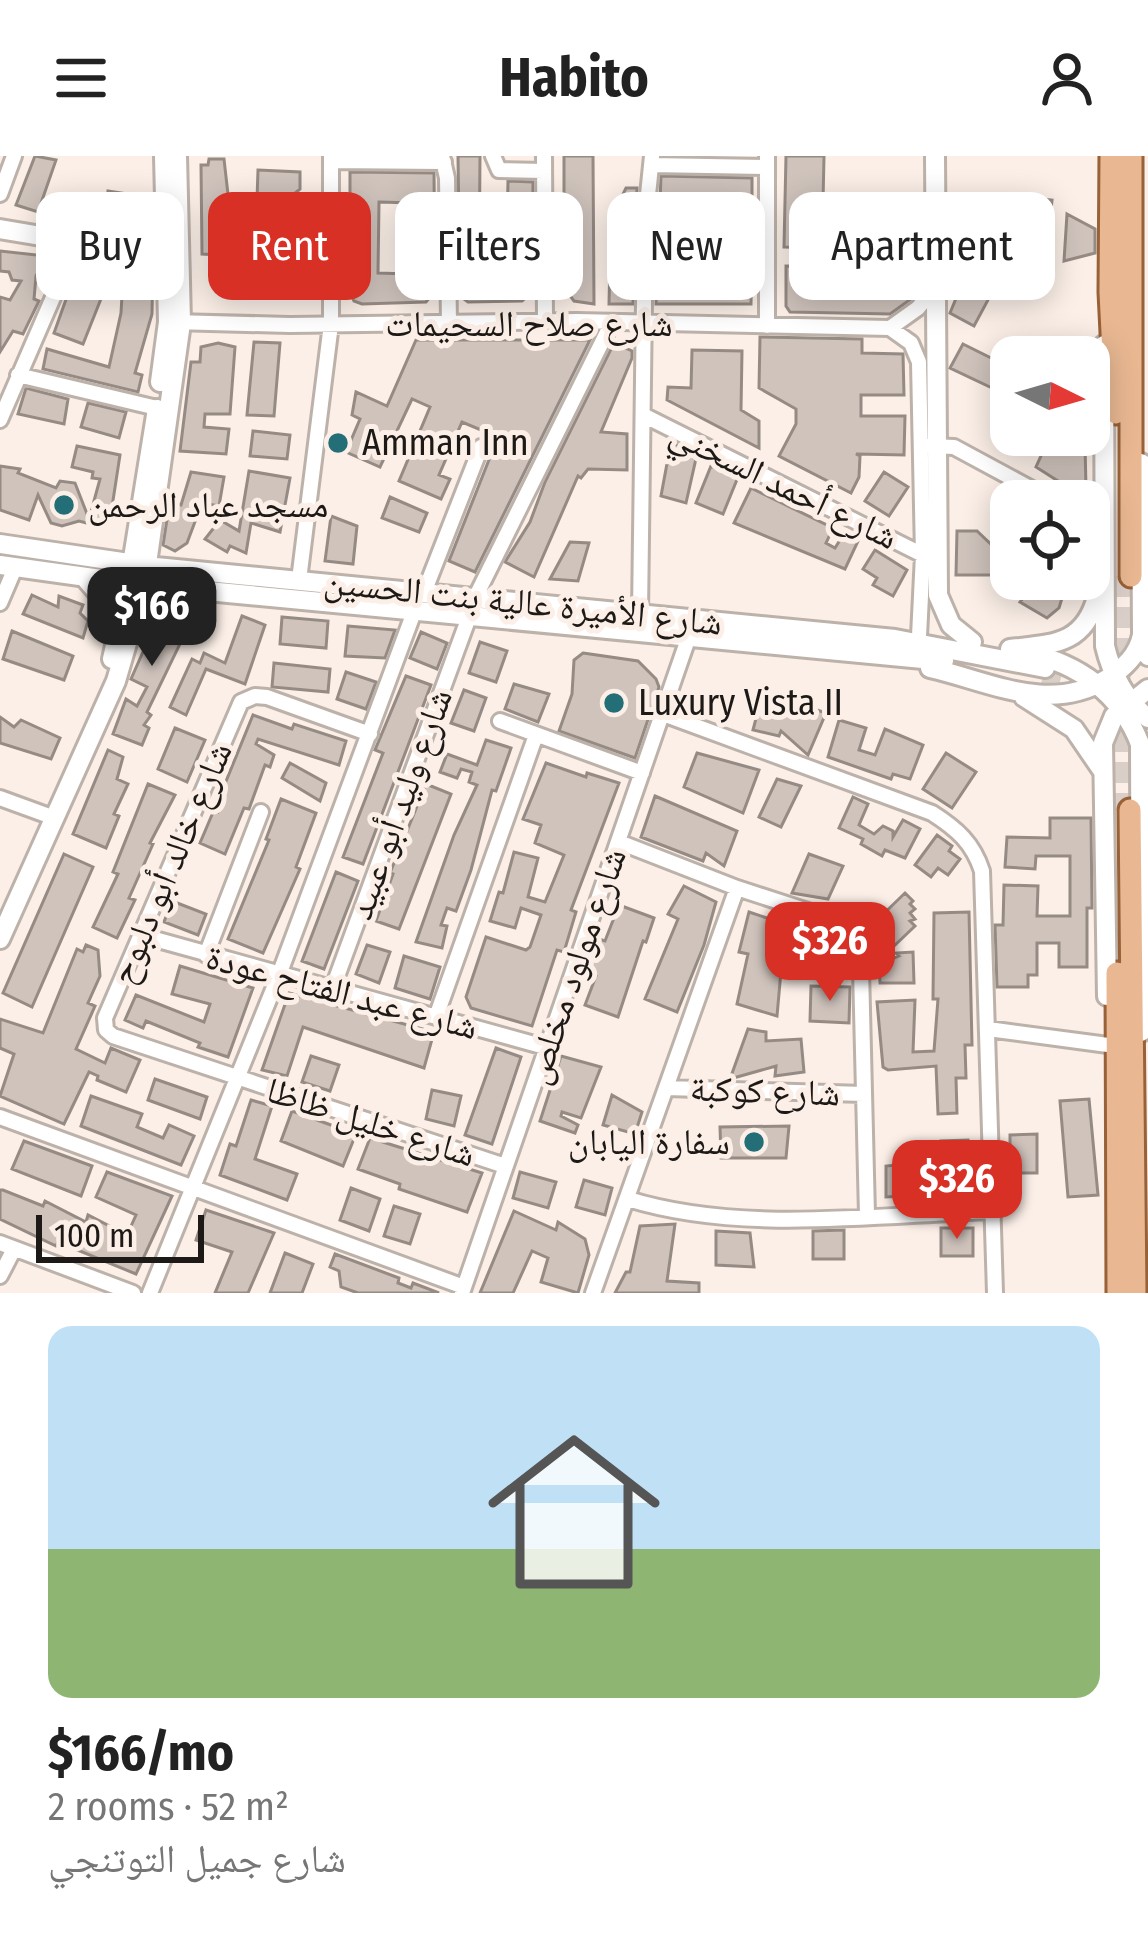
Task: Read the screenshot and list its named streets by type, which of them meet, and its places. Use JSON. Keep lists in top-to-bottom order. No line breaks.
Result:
{"streets":{"street":["شارع صلاح السحيمات","شارع أحمد السخني","شارع الأميرة عالية بنت الحسين","شارع وليد أبو عبيد","شارع خالد أبو دلبوح","شارع مولود مخلص","شارع عبد الفتاح عودة","شارع كوكبة","شارع خليل ظاظا"]},"crossings":[["شارع الأميرة عالية بنت الحسين","شارع وليد أبو عبيد"],["شارع الأميرة عالية بنت الحسين","شارع مولود مخلص"],["شارع وليد أبو عبيد","شارع عبد الفتاح عودة"],["شارع خالد أبو دلبوح","شارع عبد الفتاح عودة"],["شارع خالد أبو دلبوح","شارع خليل ظاظا"],["شارع مولود مخلص","شارع عبد الفتاح عودة"],["شارع مولود مخلص","شارع خليل ظاظا"]],"places":["Amman Inn","مسجد عباد الرحمن","Luxury Vista II","سفارة اليابان"],"scale_bar":"100 m","north":"right","page":{"header":"Habito","chip":["Buy","Rent","Filters","New","Apartment"],"price":["$166","$326","$326"],"scale":"100 m","list":[{"name":"$166/mo","note":"2 rooms · 52 m² · شارع جميل التوتنجي"}]}}
